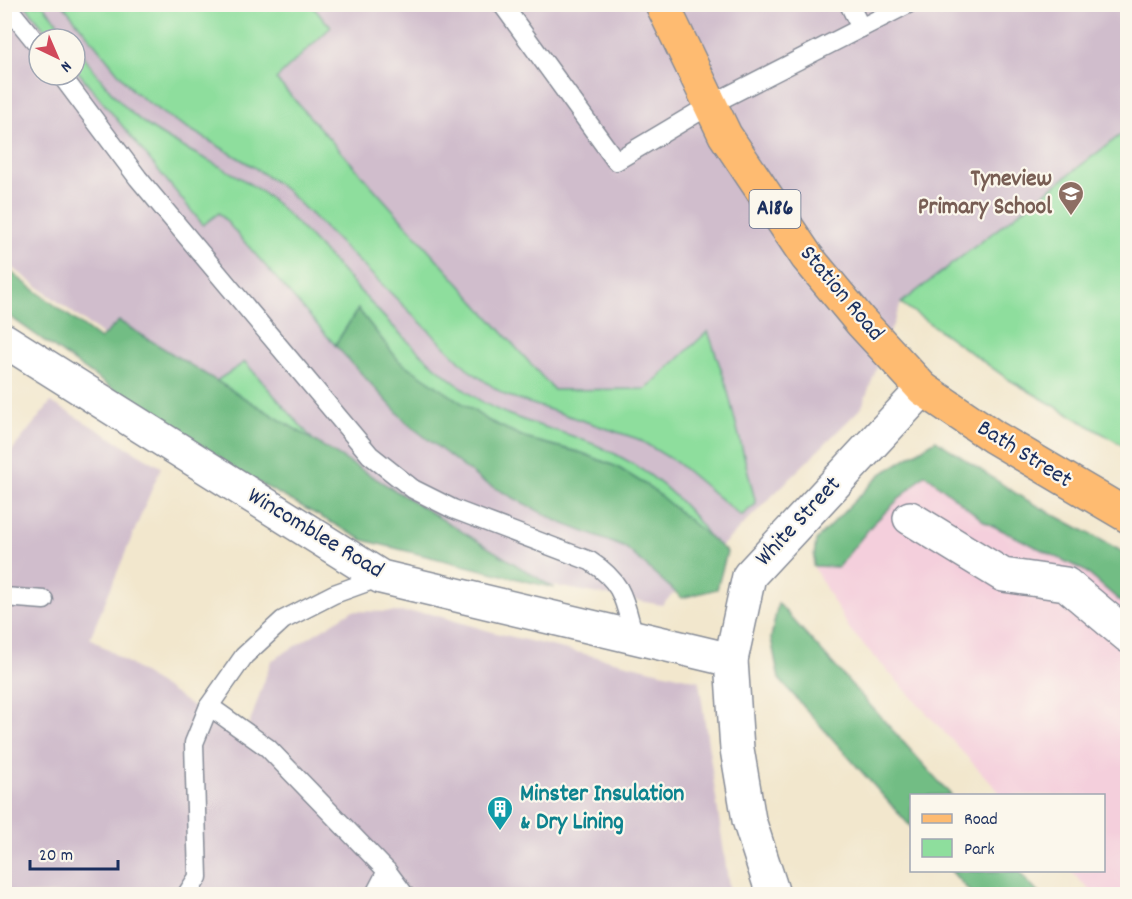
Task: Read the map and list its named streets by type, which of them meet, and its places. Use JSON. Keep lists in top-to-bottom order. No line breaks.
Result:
{"streets":{"main road":["A186","Station Road","Bath Street"],"street":["White Street","Wincomblee Road"]},"crossings":[["Station Road","Bath Street"],["Station Road","White Street"],["Bath Street","White Street"],["White Street","Wincomblee Road"]],"places":{"school or university":["Tyneview Primary School"],"building":["Minster Insulation & Dry Lining"]},"legend":["Road","Park"],"scale_bar":"20 m","north":"bottom right"}
